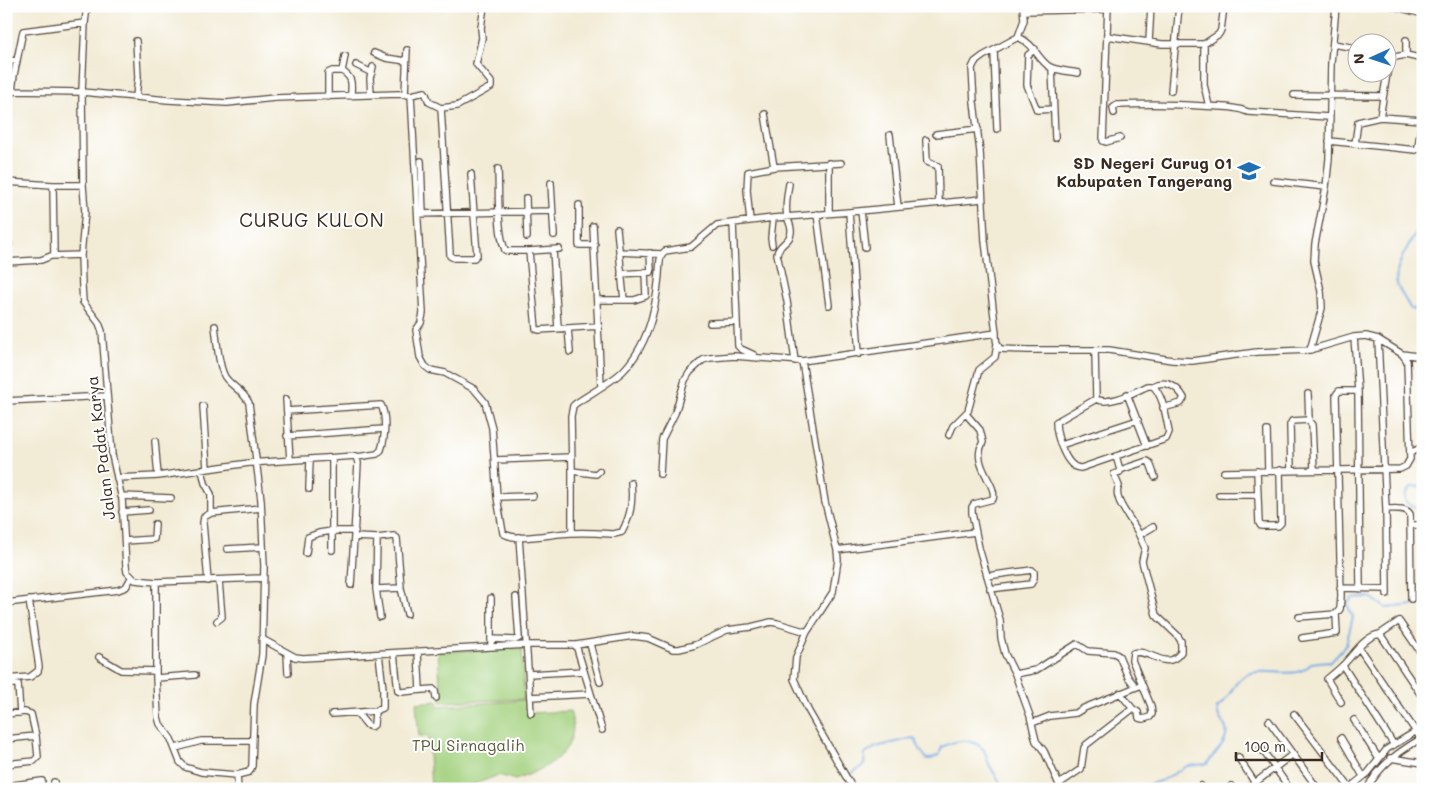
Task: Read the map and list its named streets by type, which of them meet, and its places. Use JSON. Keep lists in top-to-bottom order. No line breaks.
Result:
{"streets":{"street":["Jalan Padat Karya"]},"districts":["CURUG KULON"],"parks":["TPU Sirnagalih"],"places":{"school or university":["SD Negeri Curug 01 Kabupaten Tangerang"]},"scale_bar":"100 m","north":"left"}
